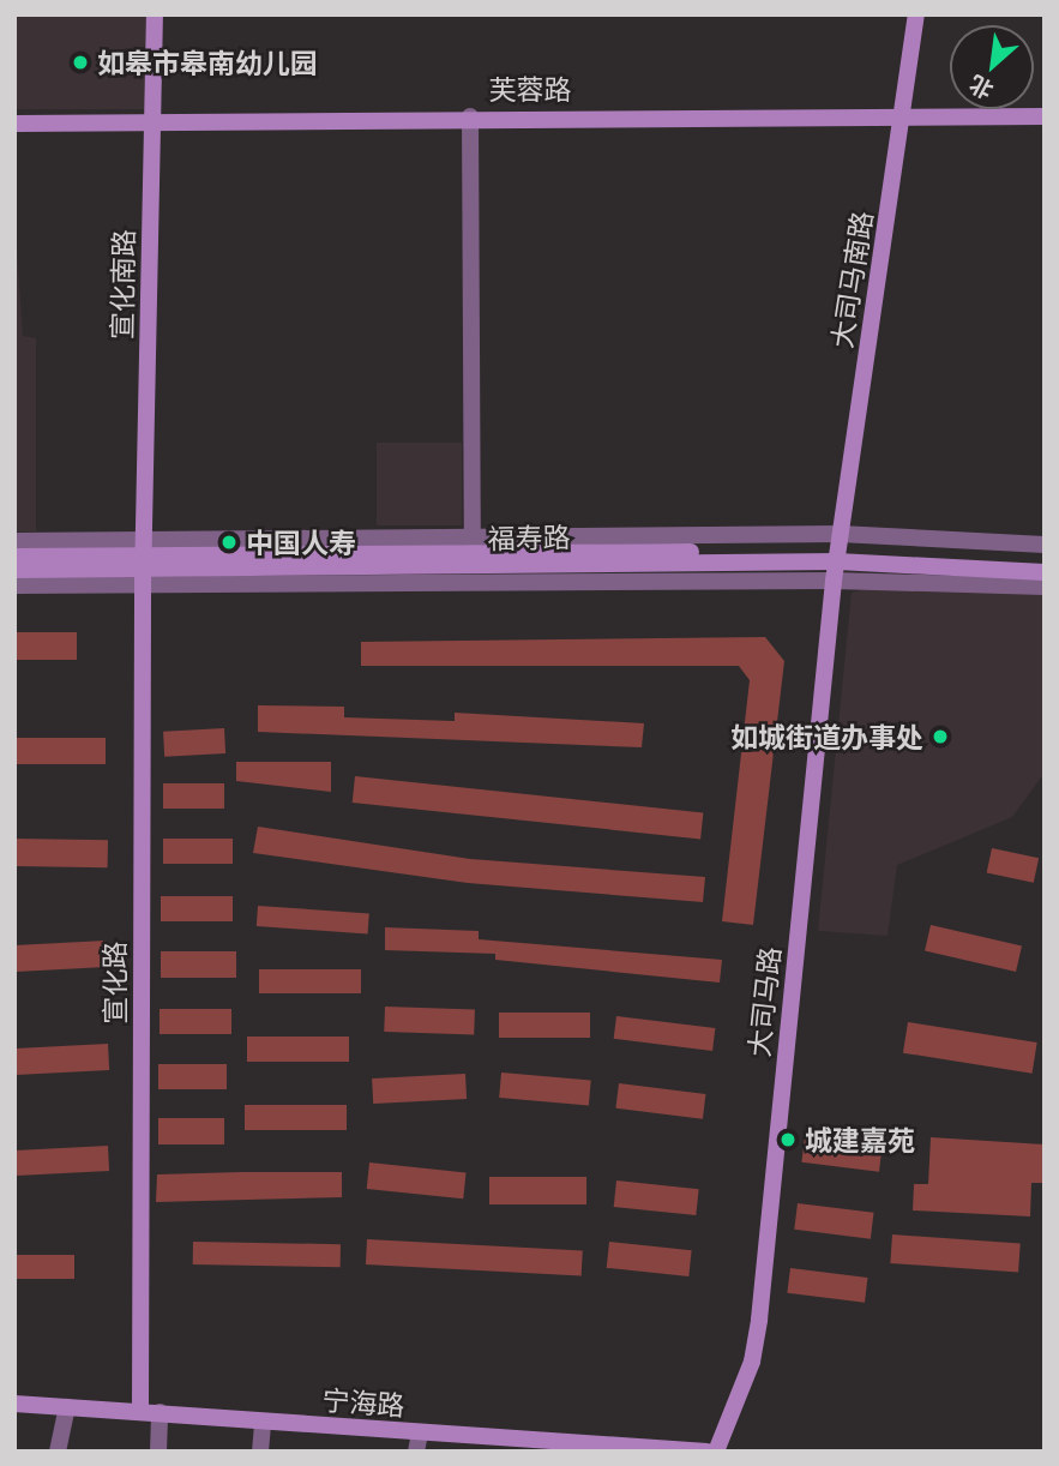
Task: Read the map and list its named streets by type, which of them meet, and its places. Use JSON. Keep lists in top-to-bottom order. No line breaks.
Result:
{"streets":{"street":["芙蓉路","大司马南路","宣化南路","福寿路","宣化路","大司马路","宁海路"]},"crossings":[["芙蓉路","大司马南路"],["芙蓉路","宣化南路"],["大司马南路","福寿路"],["大司马南路","大司马路"],["宣化南路","福寿路"],["宣化南路","宣化路"],["福寿路","宣化路"],["福寿路","大司马路"],["宣化路","宁海路"]],"places":["如皋市皋南幼儿园","中国人寿","如城街道办事处","城建嘉苑"],"north":"bottom left"}
